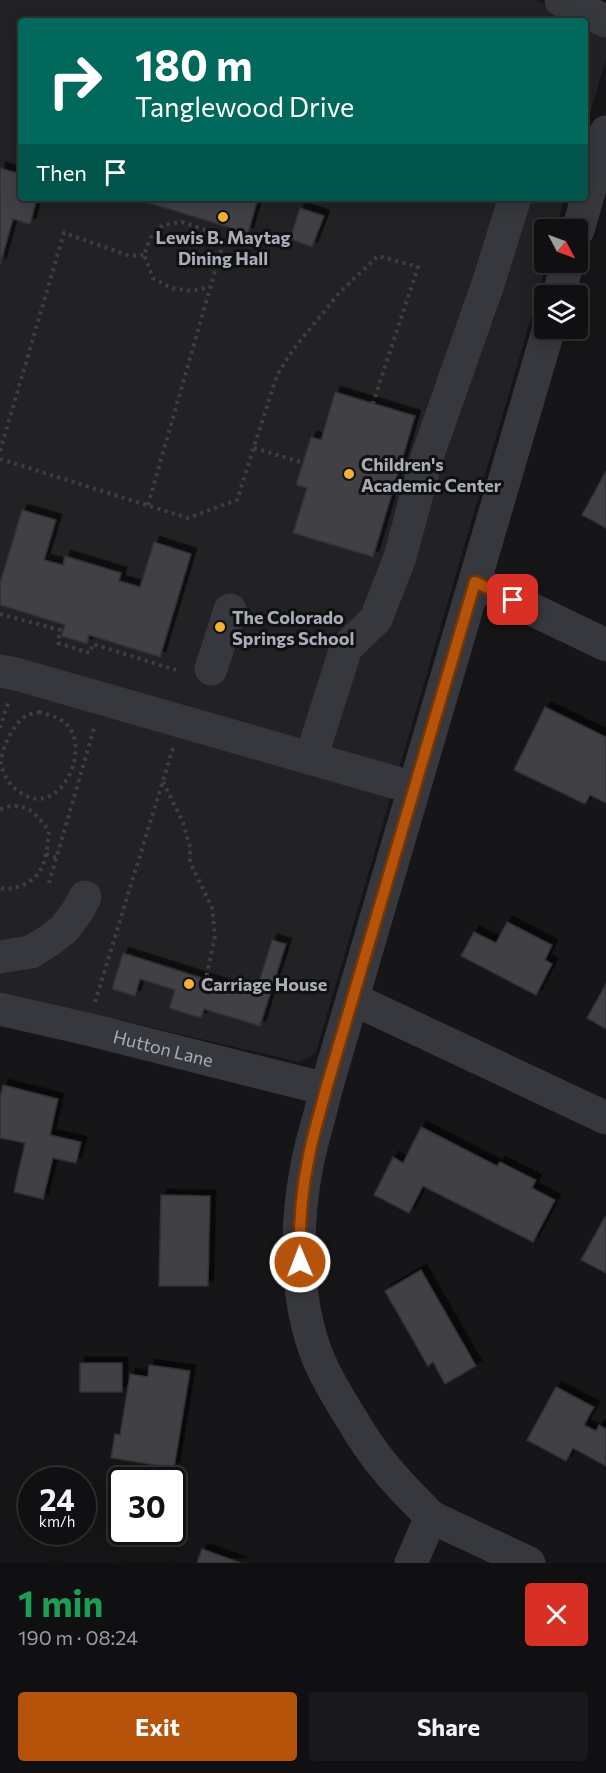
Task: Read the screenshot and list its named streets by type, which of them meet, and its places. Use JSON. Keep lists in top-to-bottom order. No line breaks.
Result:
{"streets":{"street":["Hutton Lane"]},"places":["Lewis B. Maytag Dining Hall","Children's Academic Center","The Colorado Springs School","Carriage House"],"north":"bottom right","page":{"turn":["180 m","Tanglewood Drive"],"then":"Then","speed":"24 km/h","limit":"30","heading":["1 min","190 m · 08:24"],"buttons":["Exit","Share"]}}
